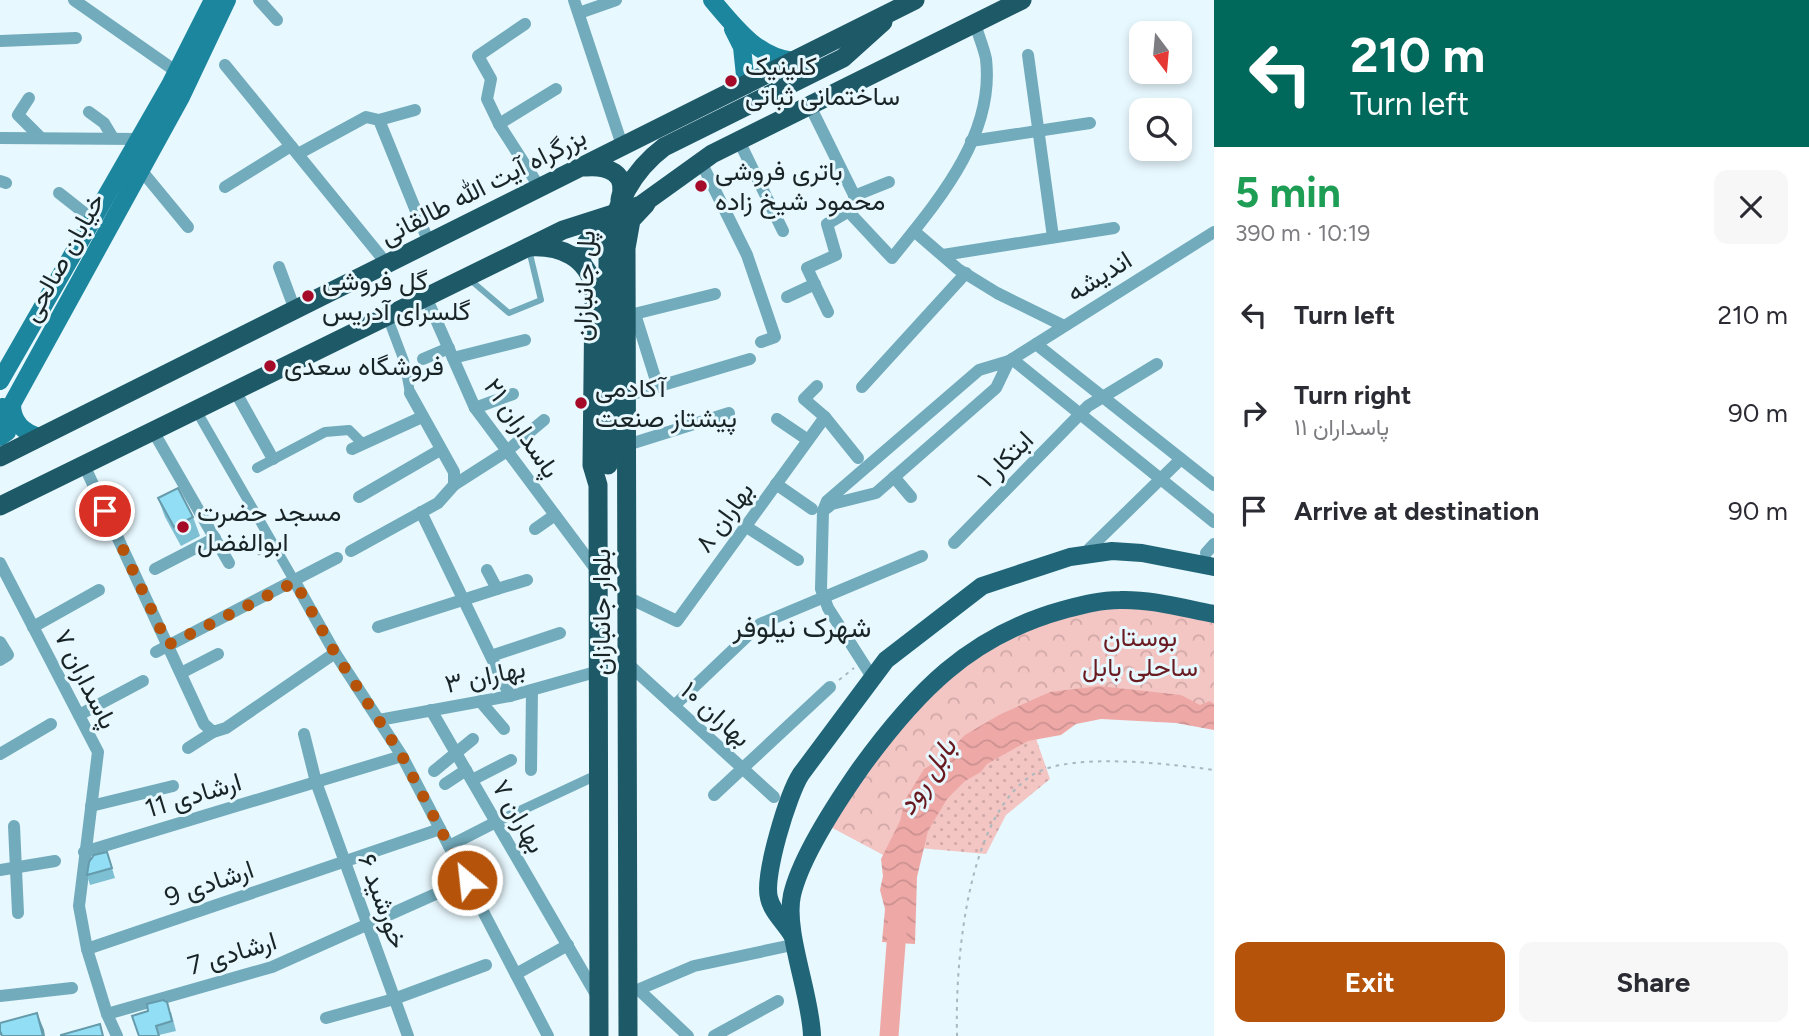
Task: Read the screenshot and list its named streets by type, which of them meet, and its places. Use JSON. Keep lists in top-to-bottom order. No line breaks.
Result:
{"streets":{"highway":["بزرگراه آیت الله طالقانی","پل جانبازان","بلوار جانبازان"],"main road":["خیابان صالحی"],"street":["اندیشه","پاسداران ۲۱","ابتکار ۱","بهاران ۸","بهاران ۳","پاسداران ۷","بهاران ۱۰","ارشادی 11","بهاران ۷","ارشادی 9","خورشید ۶","ارشادی 7"]},"crossings":[["بزرگراه آیت الله طالقانی","خیابان صالحی"],["بزرگراه آیت الله طالقانی","پل جانبازان"],["پل جانبازان","بلوار جانبازان"],["پاسداران ۲۱","بلوار جانبازان"],["بهاران ۸","بلوار جانبازان"],["بلوار جانبازان","بهاران ۳"],["بلوار جانبازان","بهاران ۱۰"],["بلوار جانبازان","بهاران ۷"],["بهاران ۳","بهاران ۷"],["پاسداران ۷","ارشادی 11"],["پاسداران ۷","ارشادی 9"],["پاسداران ۷","ارشادی 7"],["ارشادی 11","خورشید ۶"],["ارشادی 9","خورشید ۶"],["خورشید ۶","ارشادی 7"]],"districts":["شهرک نیلوفر"],"water":["بابل رود"],"parks":["بوستان ساحلی بابل"],"places":["کلینیک ساختمانی ثباتی","باتری فروشی محمود شیخ زاده","گل فروشی گلسرای آدریس","فروشگاه سعدی","آکادمی پیشتاز صنعت","مسجد حضرت ابوالفضل"],"north":"bottom","page":{"turn":["210 m","Turn left"],"heading":["5 min","390 m · 10:19"],"list":[{"name":"Turn left","value":"210 m"},{"name":"Turn right","note":"پاسداران ١١","value":"90 m"},{"name":"Arrive at destination","value":"90 m"}],"buttons":["Exit","Share"]}}
